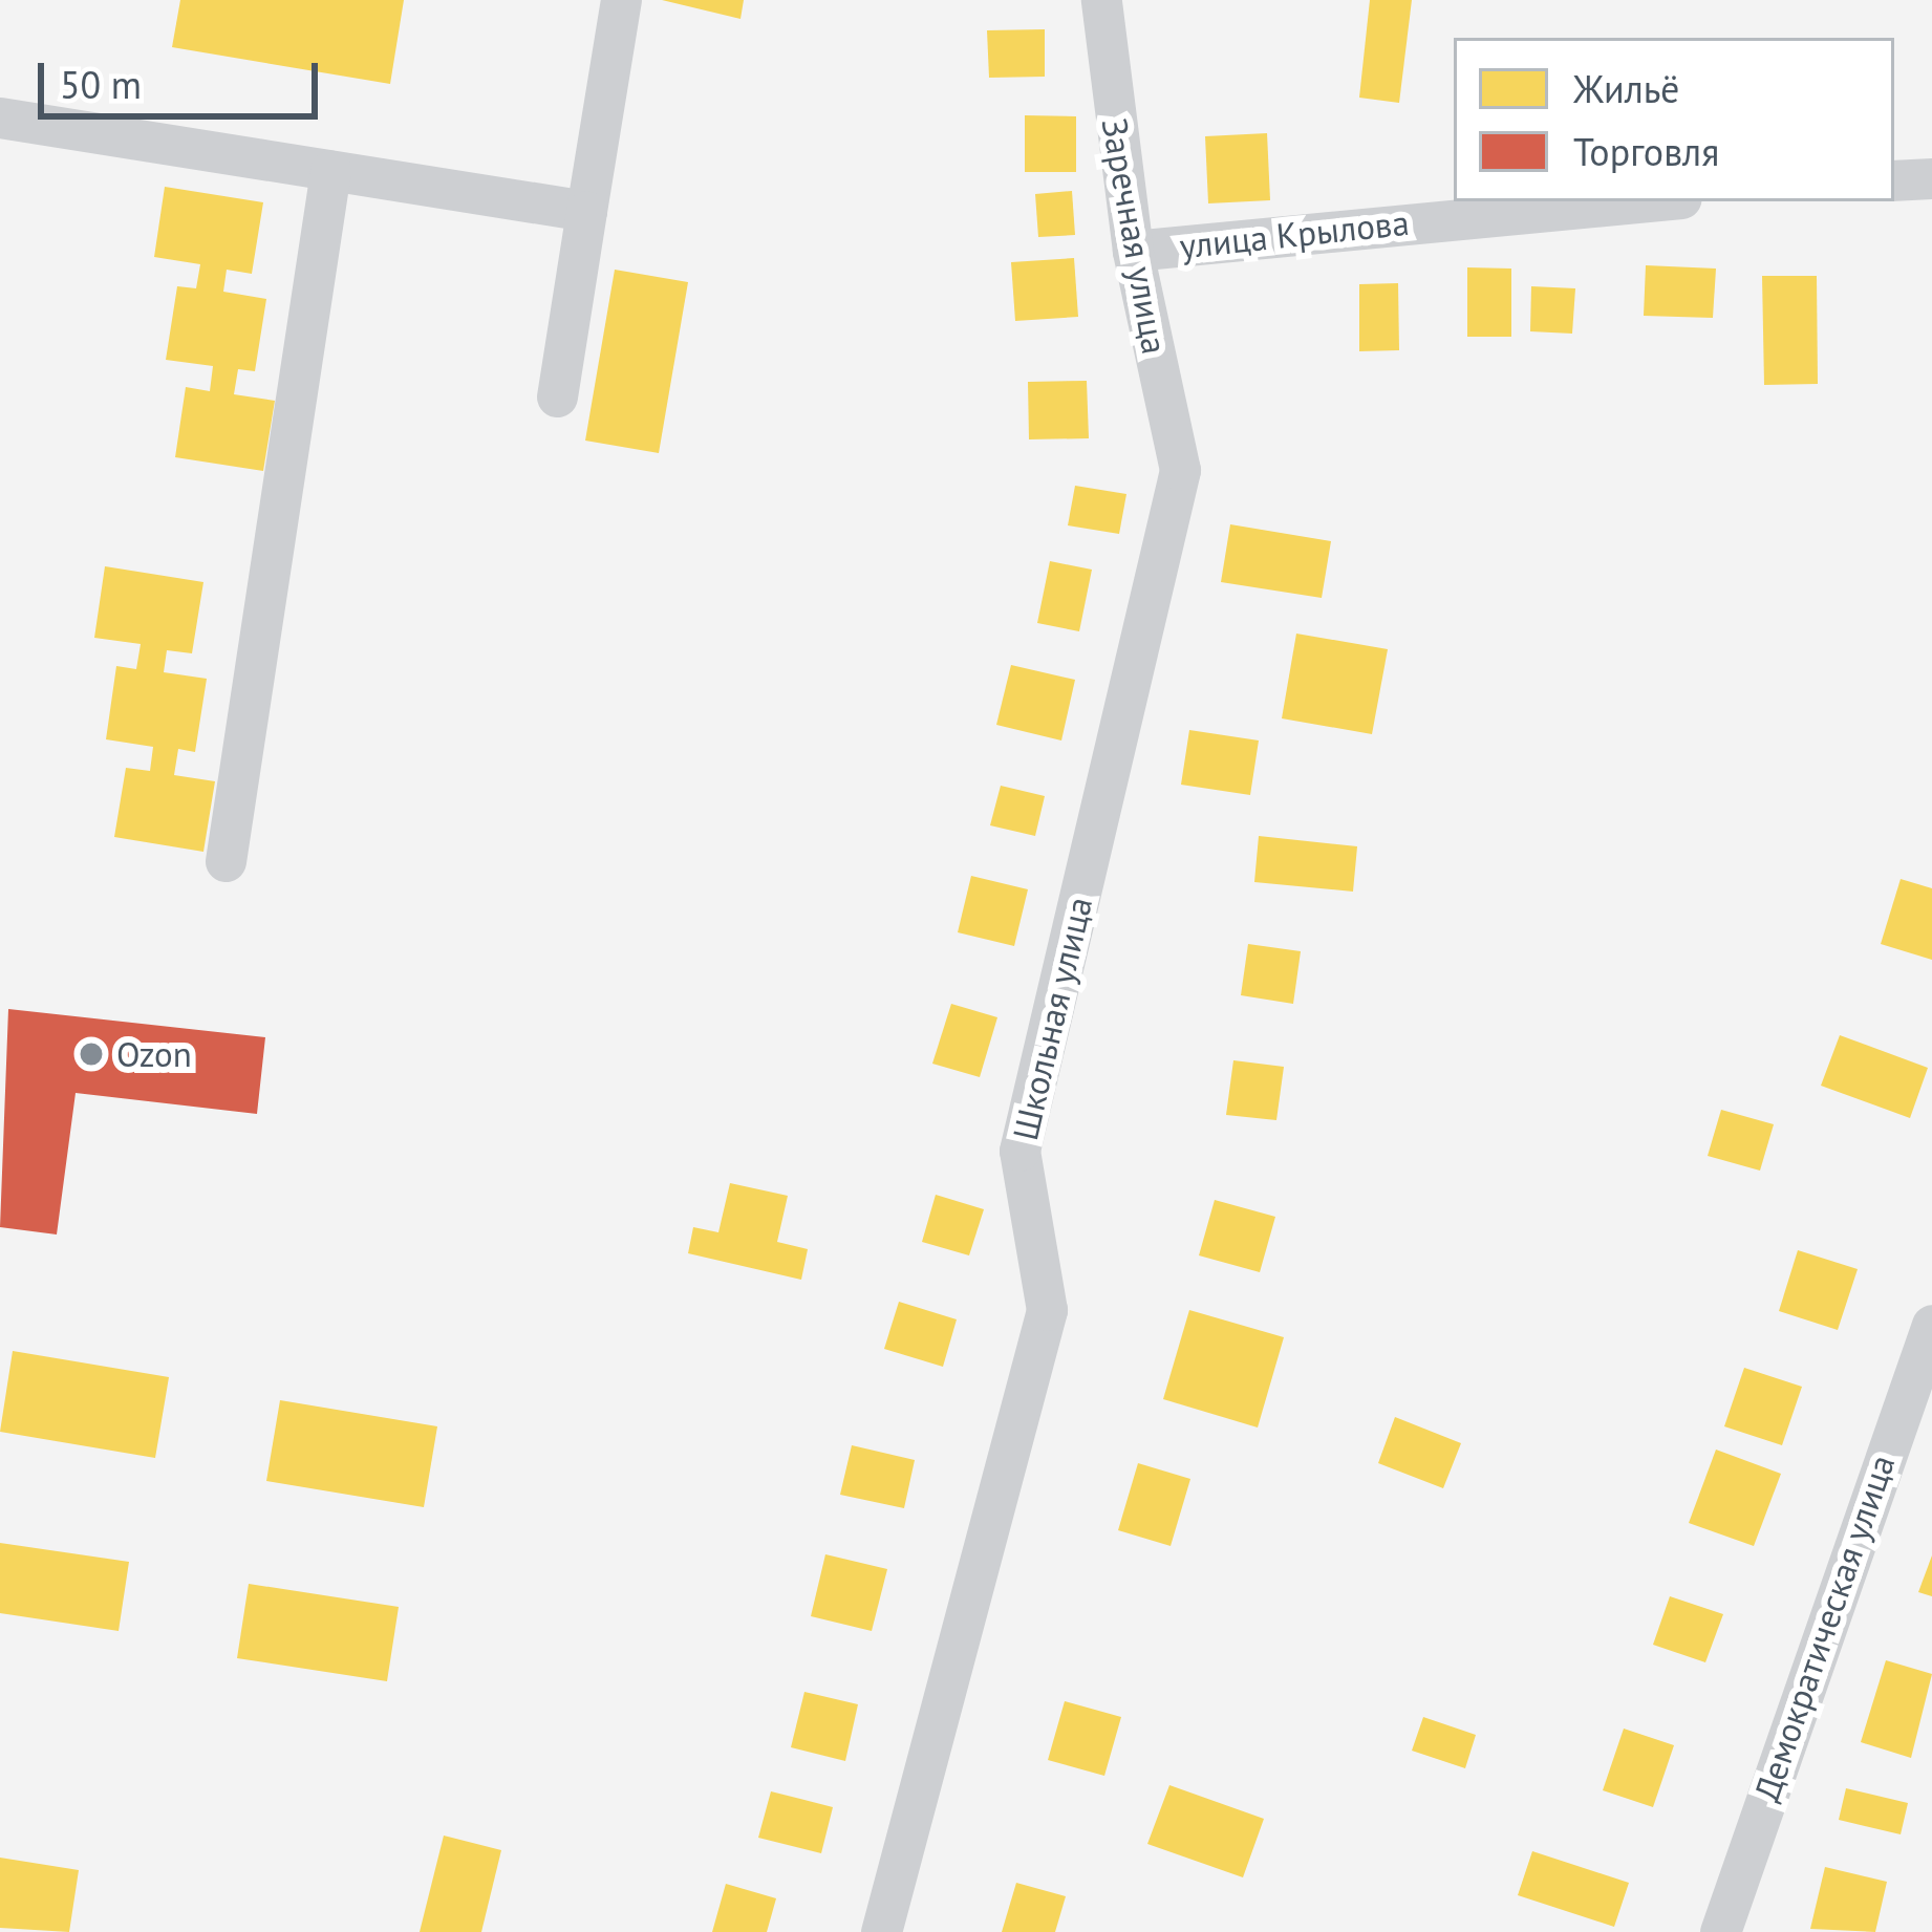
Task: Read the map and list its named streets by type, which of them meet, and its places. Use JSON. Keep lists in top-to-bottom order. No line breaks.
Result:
{"streets":{"street":["улица Крылова","Заречная улица","Школьная улица","Демократическая улица"]},"crossings":[["улица Крылова","Заречная улица"],["Заречная улица","Школьная улица"]],"places":["Ozon"],"legend":["Жильё","Торговля"],"scale_bar":"50 m"}
